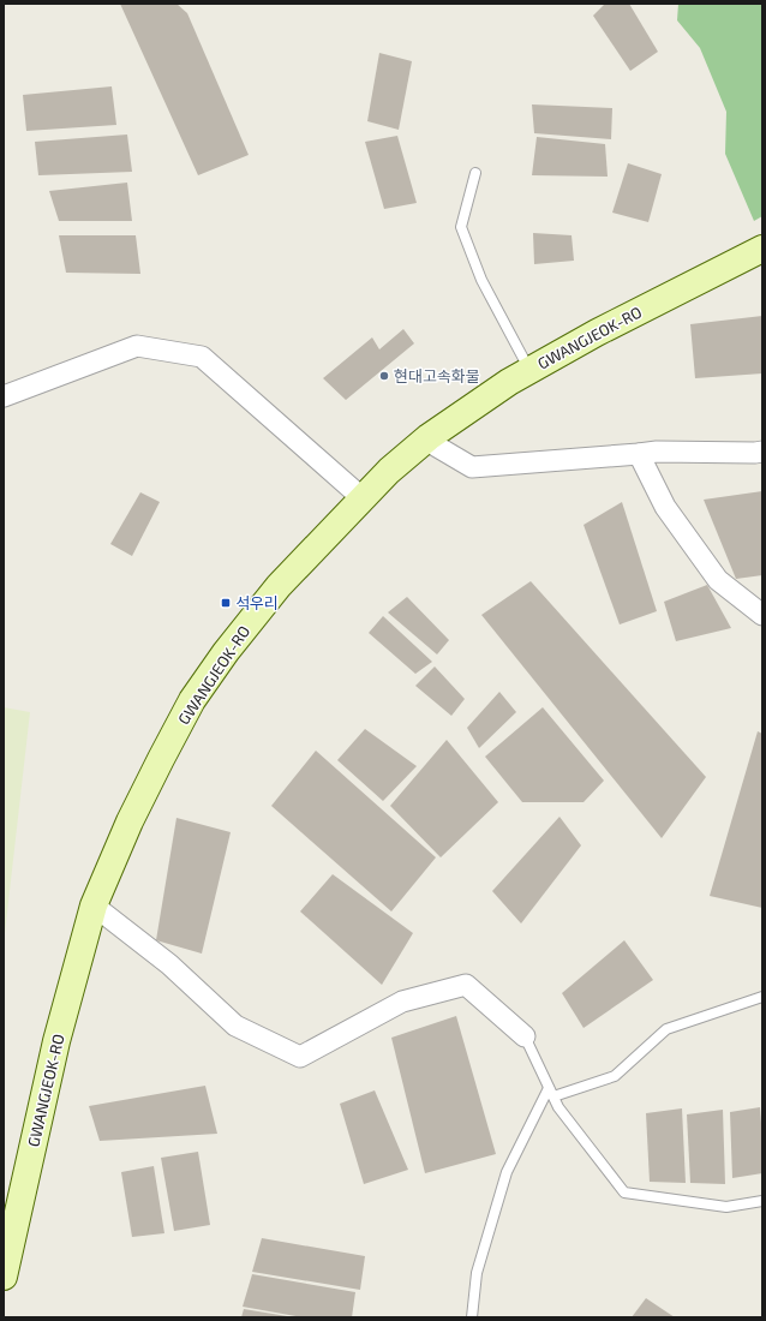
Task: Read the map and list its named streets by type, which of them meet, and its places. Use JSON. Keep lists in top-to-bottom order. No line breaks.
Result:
{"streets":{"main road":["GWANGJEOK-RO"]},"places":{"other":["현대고속화물"],"transit":["석우리"]}}
